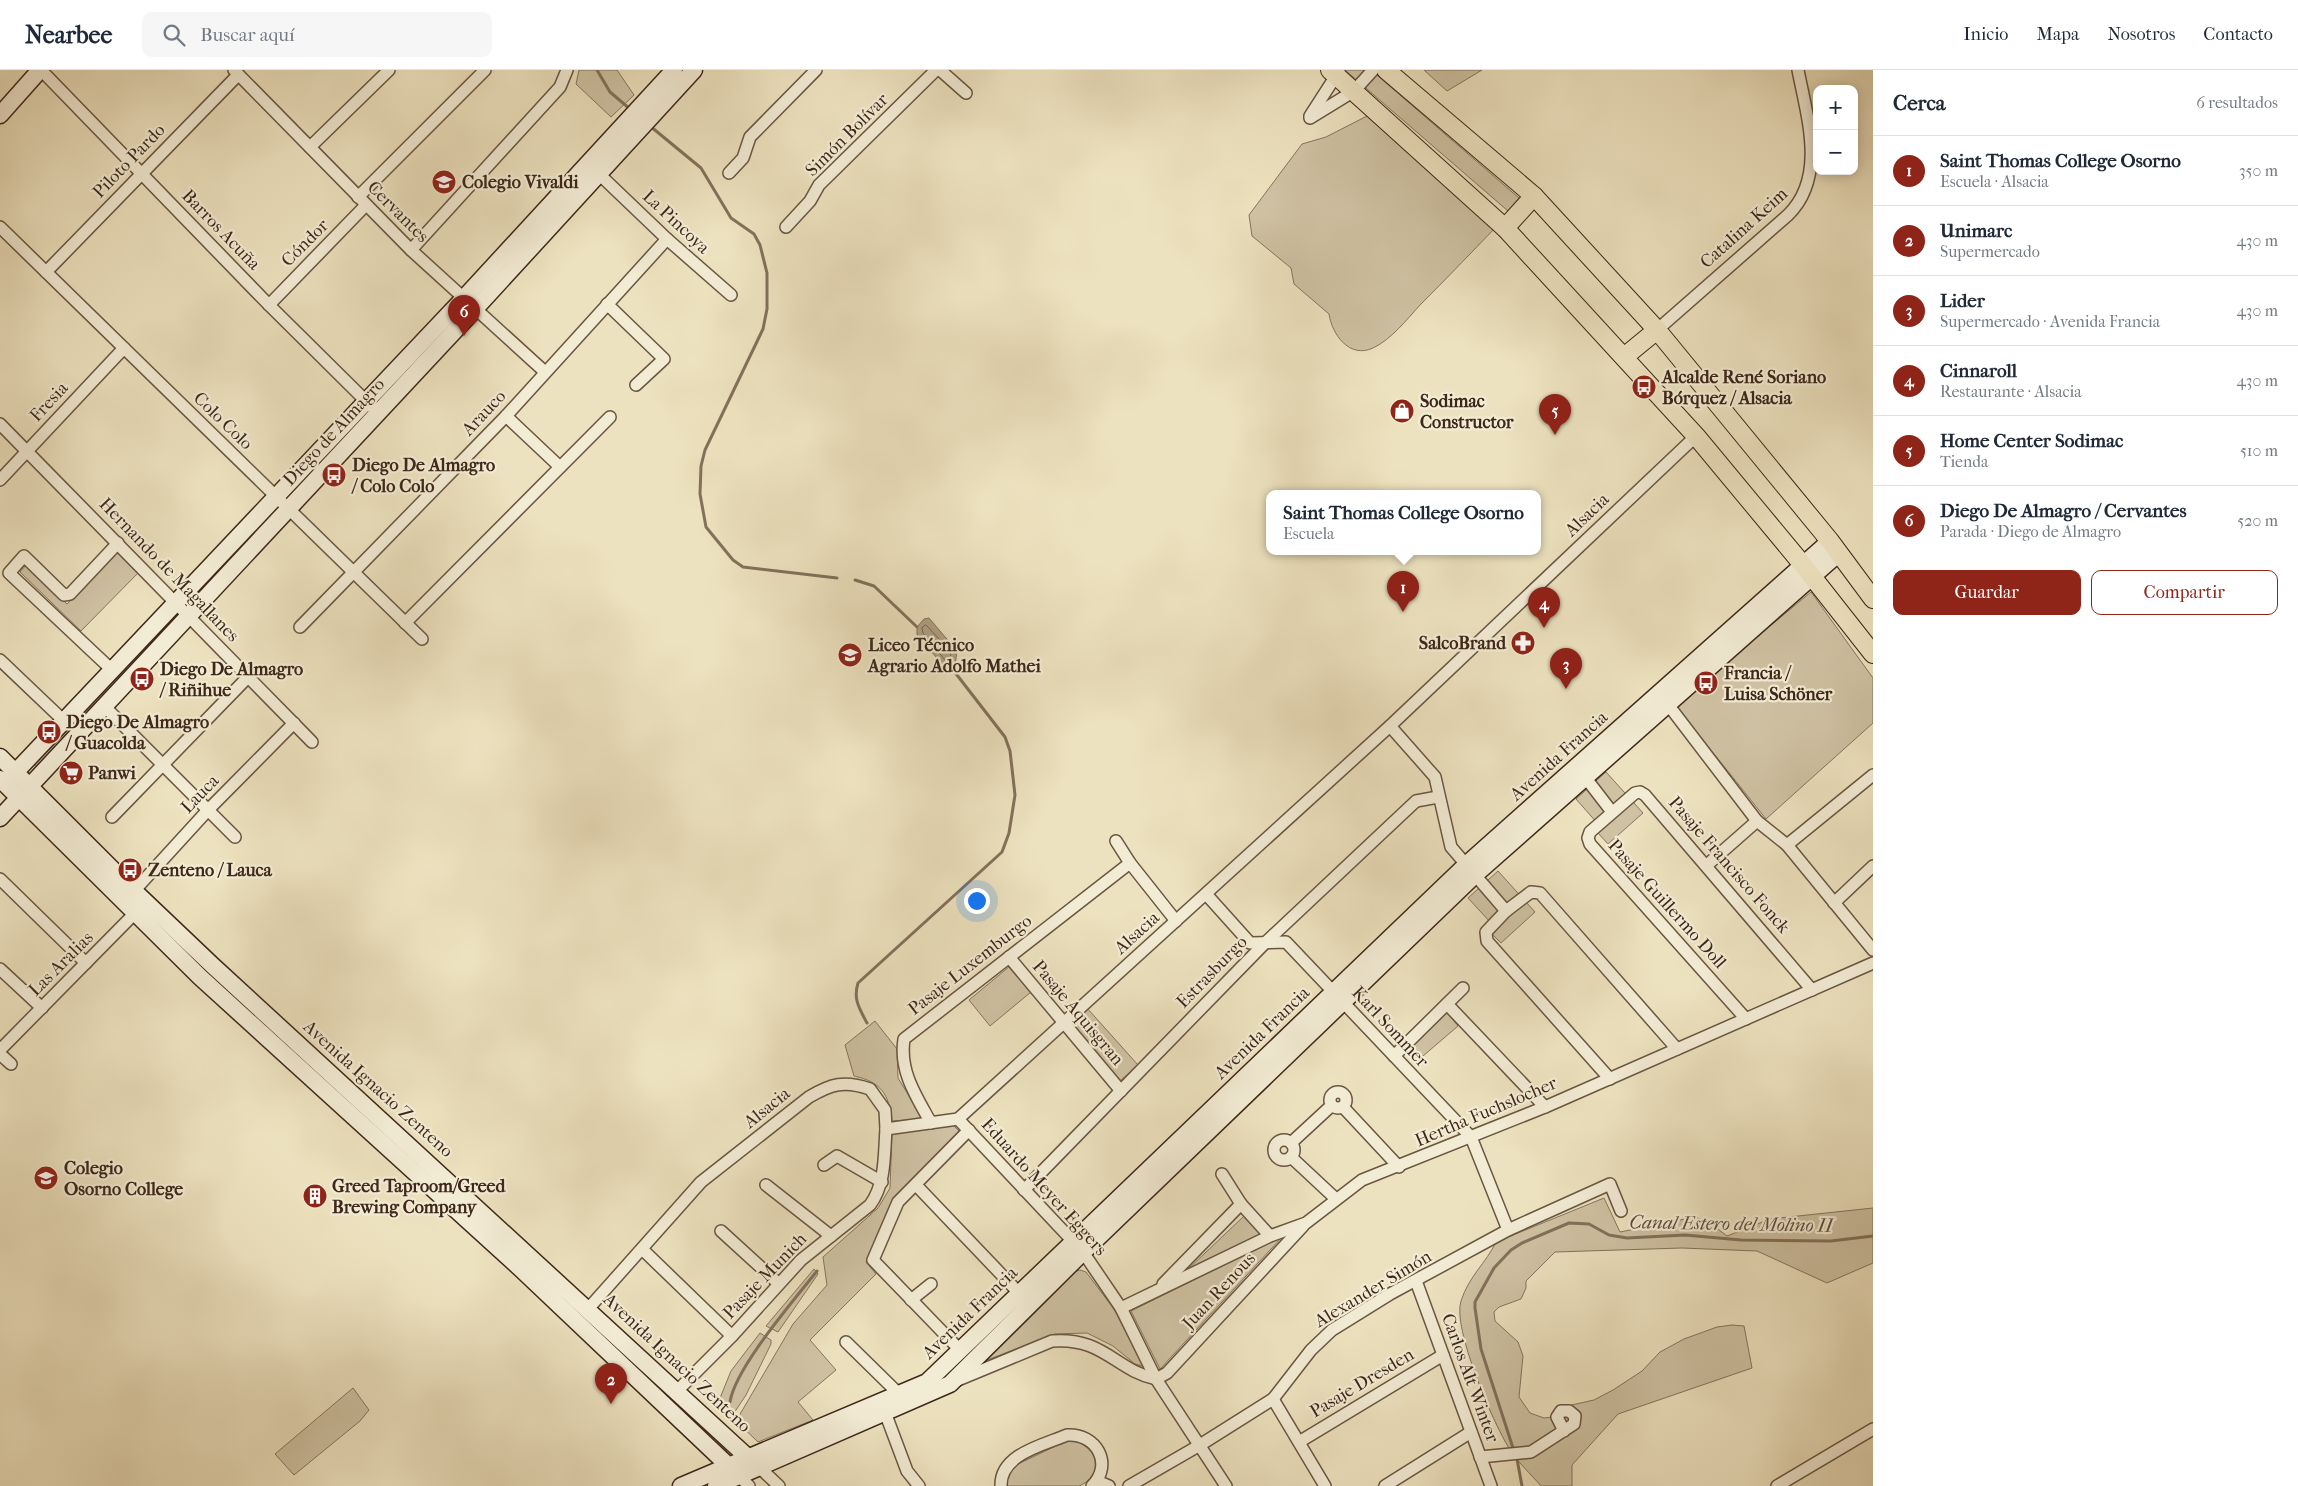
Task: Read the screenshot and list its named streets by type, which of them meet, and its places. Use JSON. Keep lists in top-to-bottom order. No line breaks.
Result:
{"streets":{"main road":["Diego de Almagro","Avenida Francia","Avenida Ignacio Zenteno"],"street":["Simón Bolívar","Piloto Pardo","Cervantes","La Pincoya","Catalina Keim","Barros Acuña","Cóndor","Fresia","Arauco","Colo Colo","Alsacia","Hernando de Magallanes","Lauca","Pasaje Francisco Fonck","Pasaje Guillermo Doll","Las Aralias","Pasaje Luxemburgo","Estrasburgo","Pasaje Aquisgran","Karl Sommer","Hertha Fuchslocher","Eduardo Meyer Eggers","Pasaje Munich","Alexander Simón","Juan Renous","Carlos Alt Winter","Pasaje Dresden"]},"crossings":[["Piloto Pardo","Cervantes"],["Piloto Pardo","Barros Acuña"],["Piloto Pardo","Colo Colo"],["Cervantes","Cóndor"],["Cervantes","Arauco"],["Cervantes","Diego de Almagro"],["La Pincoya","Arauco"],["La Pincoya","Diego de Almagro"],["Barros Acuña","Cóndor"],["Barros Acuña","Diego de Almagro"],["Fresia","Colo Colo"],["Fresia","Hernando de Magallanes"],["Arauco","Colo Colo"],["Colo Colo","Diego de Almagro"],["Diego de Almagro","Hernando de Magallanes"],["Diego de Almagro","Avenida Ignacio Zenteno"],["Alsacia","Pasaje Aquisgran"],["Alsacia","Karl Sommer"],["Alsacia","Avenida Ignacio Zenteno"],["Alsacia","Eduardo Meyer Eggers"],["Alsacia","Pasaje Munich"],["Hernando de Magallanes","Lauca"],["Avenida Francia","Karl Sommer"],["Avenida Francia","Avenida Ignacio Zenteno"],["Avenida Francia","Eduardo Meyer Eggers"],["Lauca","Las Aralias"],["Lauca","Avenida Ignacio Zenteno"],["Pasaje Francisco Fonck","Pasaje Guillermo Doll"],["Pasaje Francisco Fonck","Hertha Fuchslocher"],["Pasaje Guillermo Doll","Hertha Fuchslocher"],["Las Aralias","Avenida Ignacio Zenteno"],["Pasaje Luxemburgo","Pasaje Aquisgran"],["Estrasburgo","Pasaje Aquisgran"],["Estrasburgo","Karl Sommer"],["Estrasburgo","Eduardo Meyer Eggers"],["Karl Sommer","Hertha Fuchslocher"],["Karl Sommer","Alexander Simón"],["Avenida Ignacio Zenteno","Pasaje Munich"],["Hertha Fuchslocher","Eduardo Meyer Eggers"],["Hertha Fuchslocher","Juan Renous"],["Eduardo Meyer Eggers","Alexander Simón"],["Eduardo Meyer Eggers","Juan Renous"],["Alexander Simón","Carlos Alt Winter"],["Carlos Alt Winter","Pasaje Dresden"]],"water":["Canal Estero del Molino II"],"places":{"school or university":["Colegio Vivaldi","Liceo Técnico Agrario Adolfo Mathei","Colegio Osorno College"],"bus stop":["Alcalde René Soriano Bórquez / Alsacia","Diego De Almagro / Colo Colo","Diego De Almagro / Riñihue","Francia / Luisa Schöner","Diego De Almagro / Guacolda","Zenteno / Lauca"],"shop":["Sodimac Constructor"],"pharmacy":["SalcoBrand"],"supermarket":["Panwi"],"building":["Greed Taproom/Greed Brewing Company"]},"page":{"header":"Nearbee","search":"Buscar aquí","nav":["Inicio","Mapa","Nosotros","Contacto"],"heading":["Cerca","6 resultados"],"map_buttons":["+","−"],"list":[{"mark":"1","name":"Saint Thomas College Osorno","note":"Escuela · Alsacia","value":"350 m"},{"mark":"2","name":"Unimarc","note":"Supermercado","value":"430 m"},{"mark":"3","name":"Lider","note":"Supermercado · Avenida Francia","value":"430 m"},{"mark":"4","name":"Cinnaroll","note":"Restaurante · Alsacia","value":"430 m"},{"mark":"5","name":"Home Center Sodimac","note":"Tienda","value":"510 m"},{"mark":"6","name":"Diego De Almagro / Cervantes","note":"Parada · Diego de Almagro","value":"520 m"}],"pins":["6","5","1","4","3","2"],"popup":["Saint Thomas College Osorno","Escuela"],"buttons":["Guardar","Compartir"]}}
